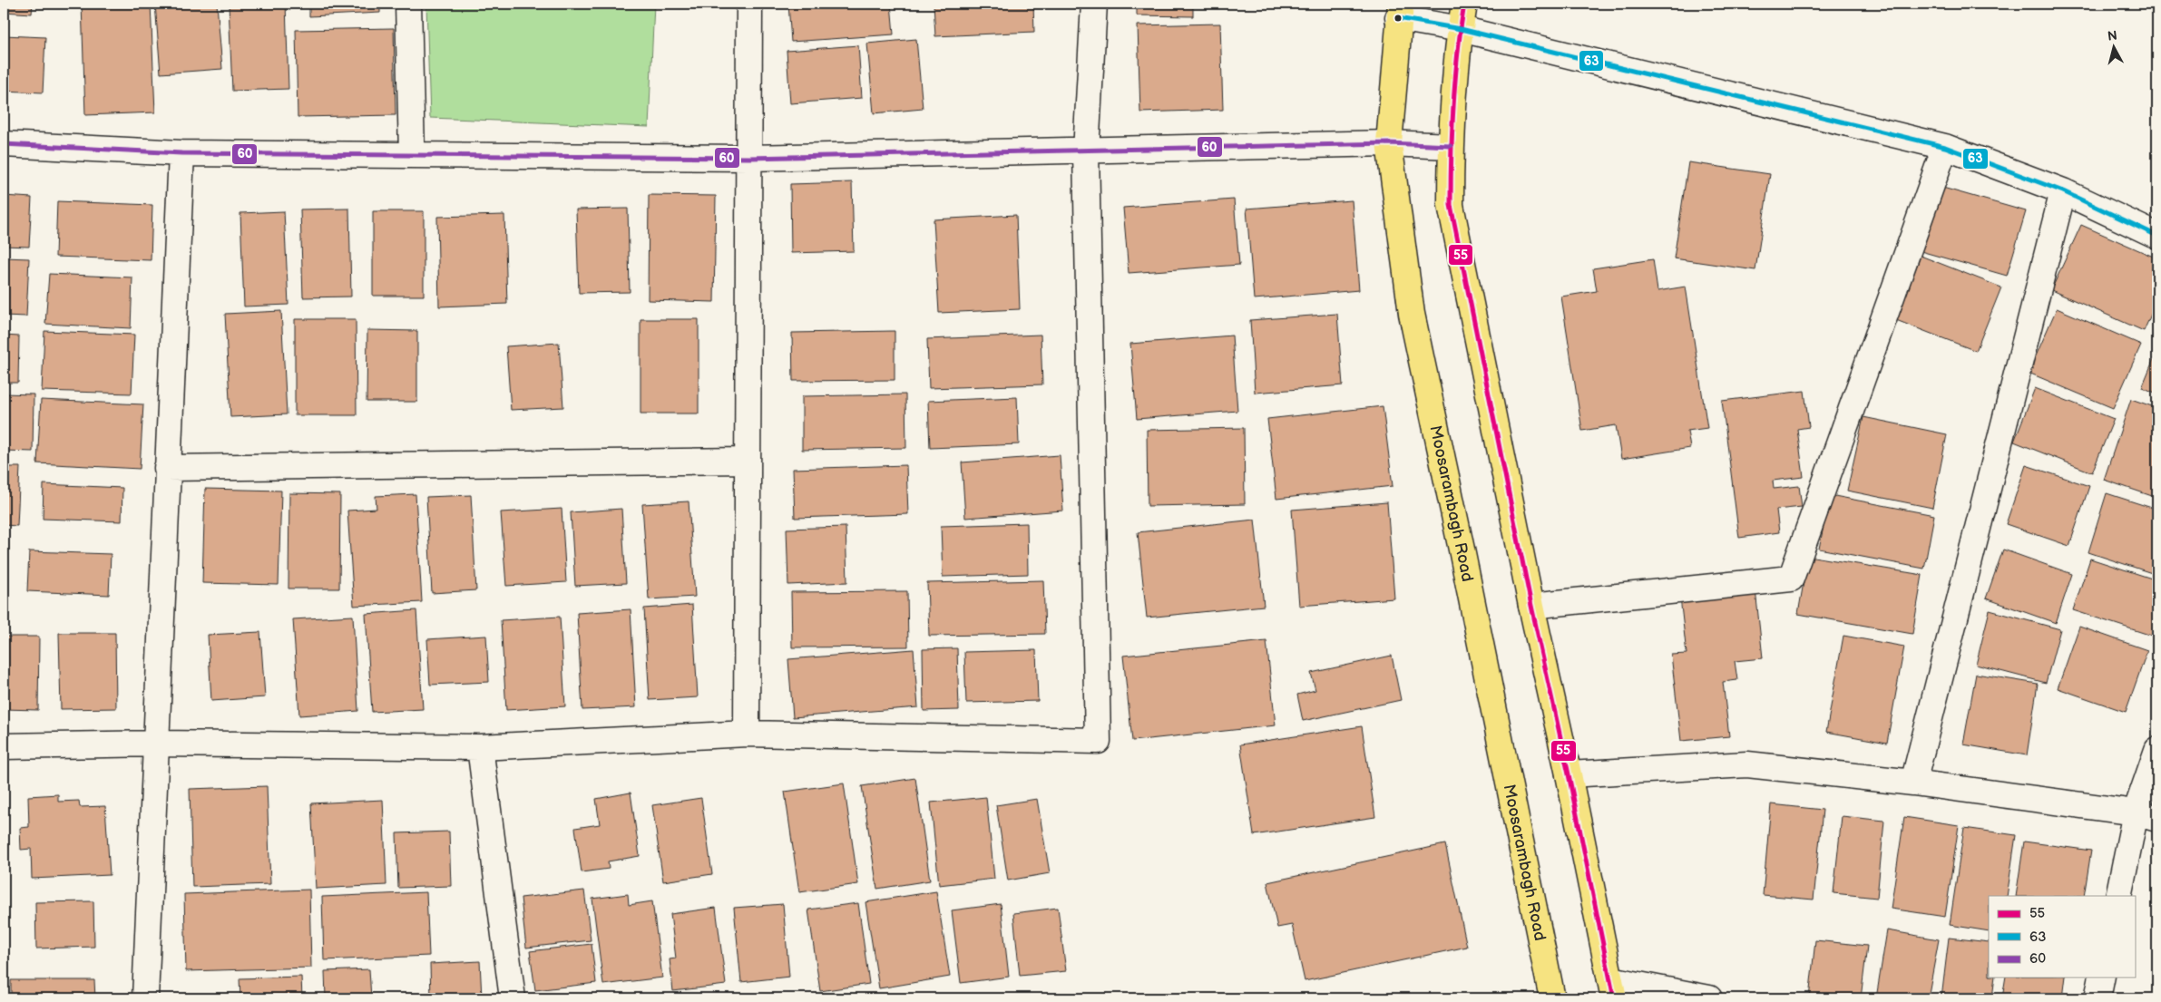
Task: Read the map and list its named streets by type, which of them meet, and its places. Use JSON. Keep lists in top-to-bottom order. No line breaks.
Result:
{"streets":{"main road":["Moosarambagh Road"]},"lines":["transit line 55","transit line 63","transit line 60"],"legend":["55","63","60"],"north":"top"}
